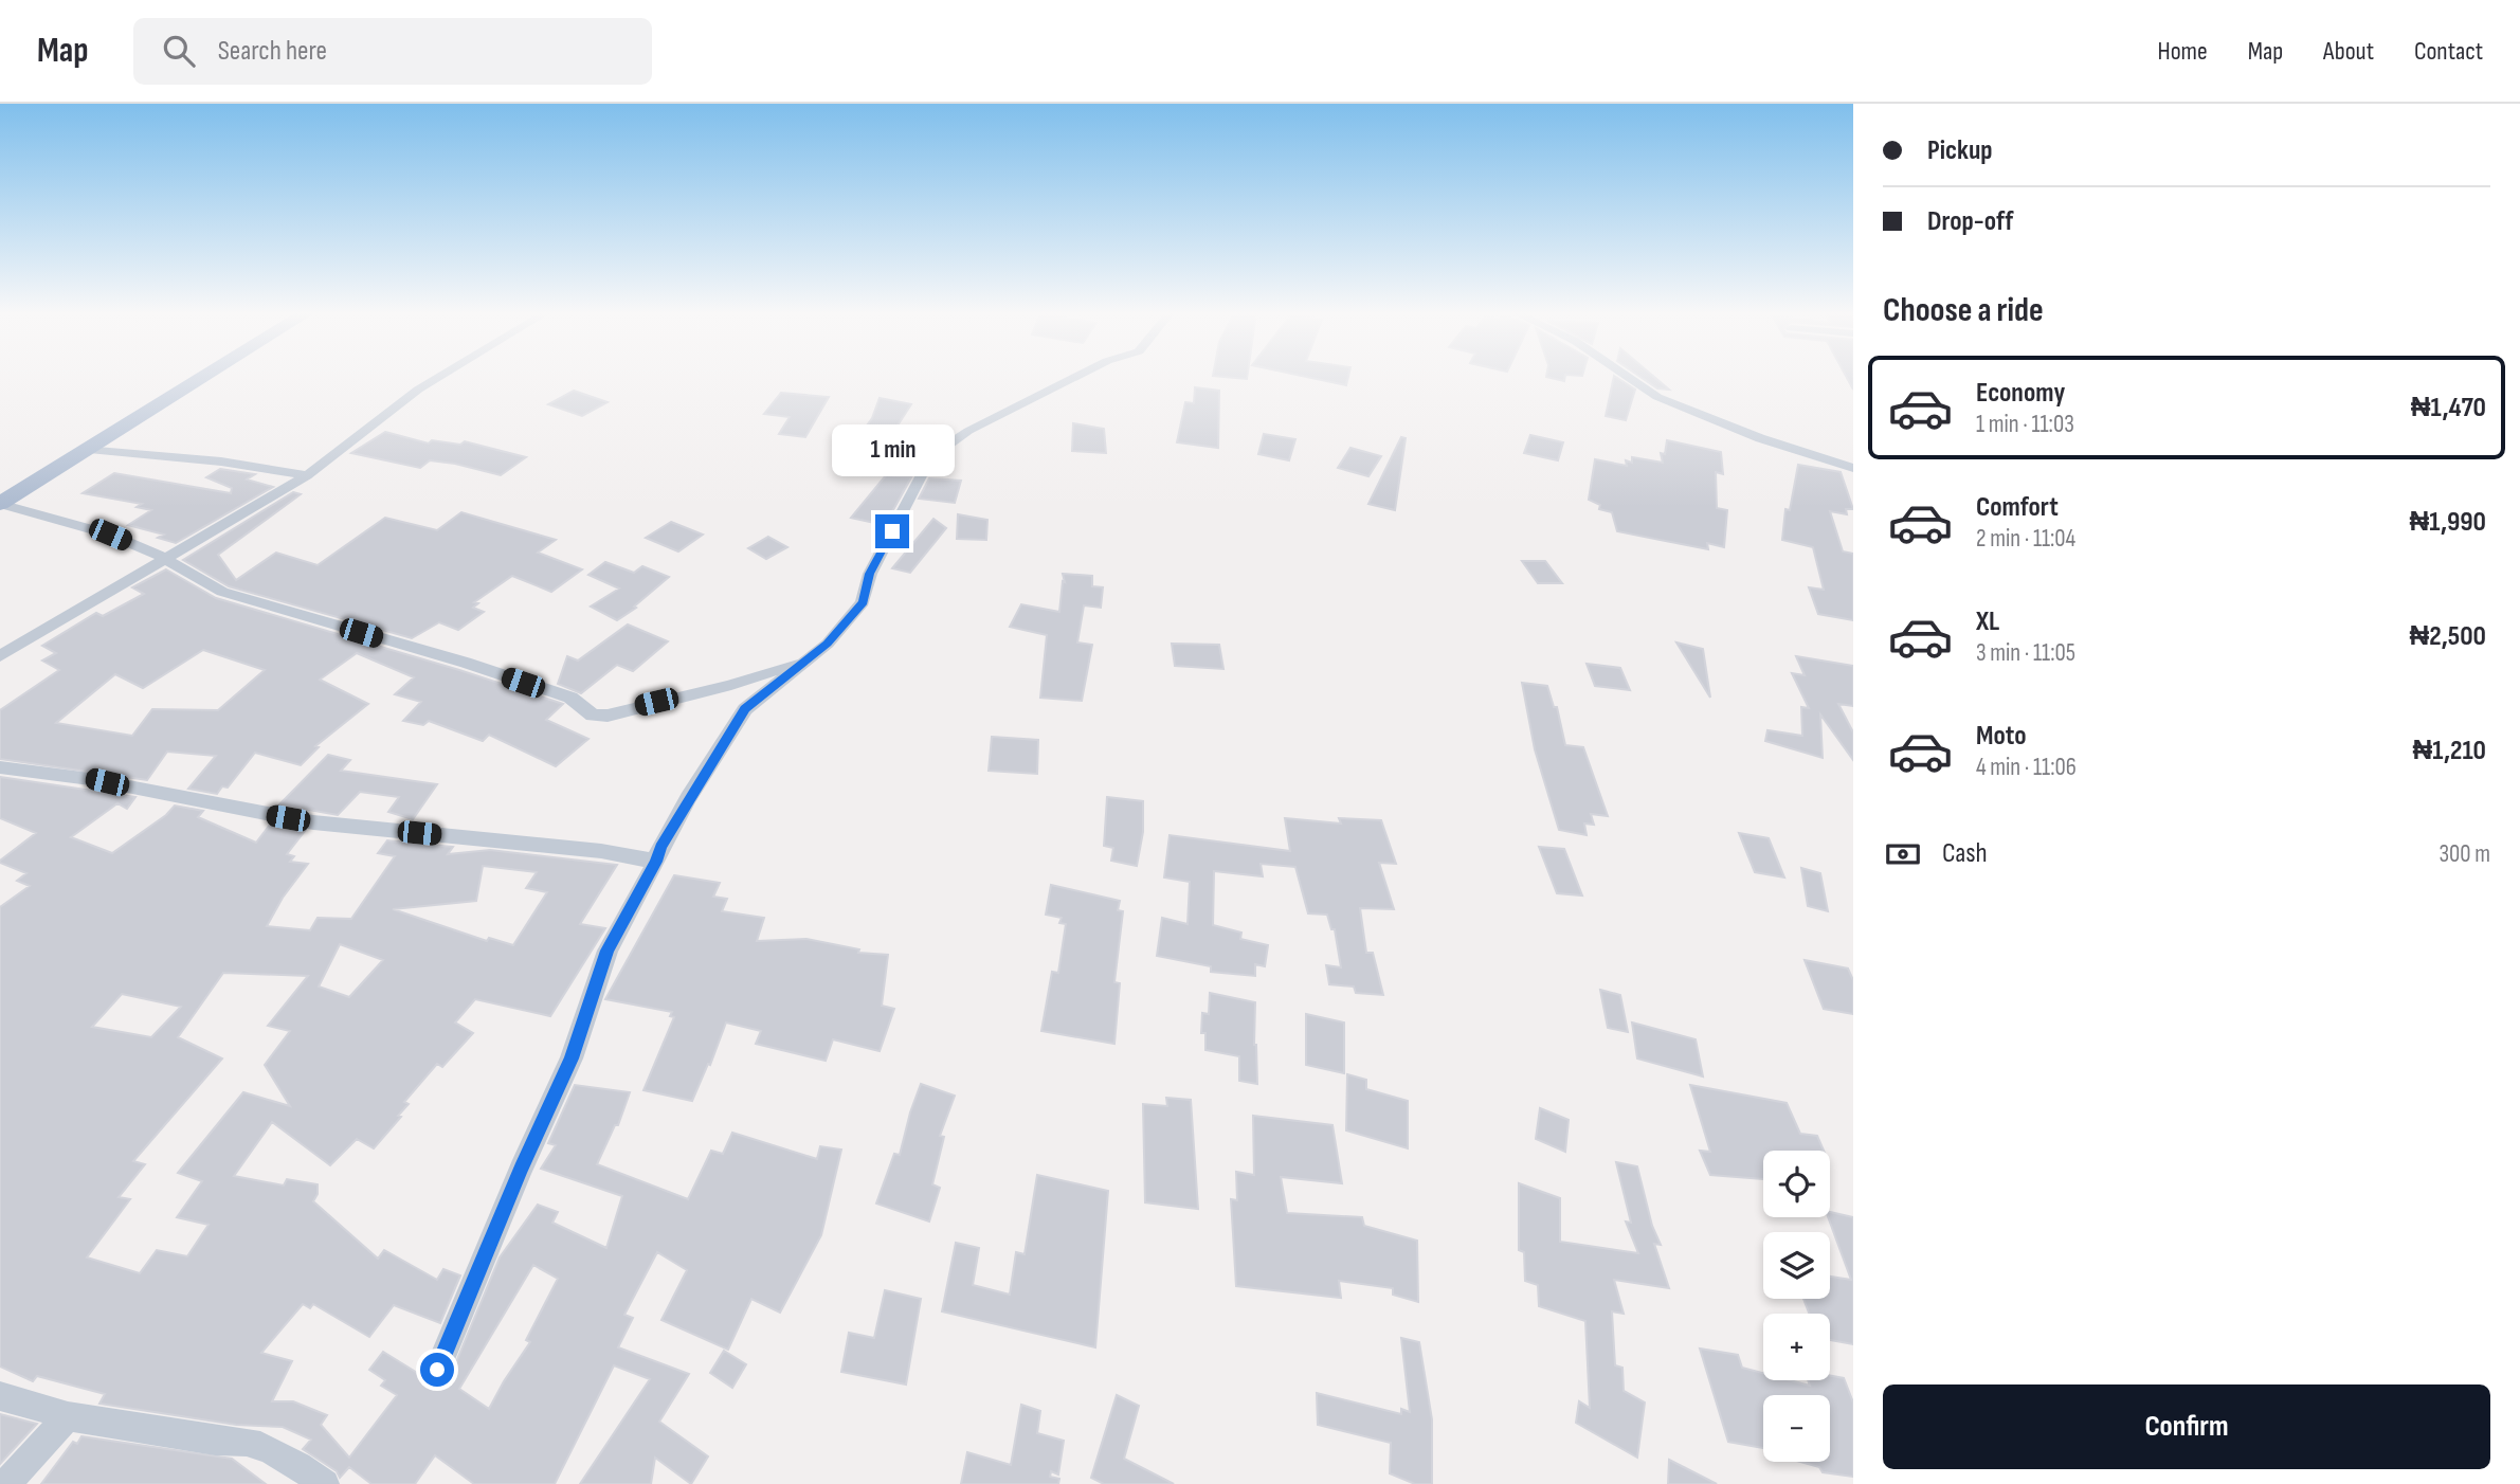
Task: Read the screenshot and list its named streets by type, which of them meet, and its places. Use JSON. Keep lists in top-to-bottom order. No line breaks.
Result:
{"page":{"header":"Map","search":"Search here","nav":["Home","Map","About","Contact"],"banner":["Pickup","Drop-off"],"heading":"Choose a ride","list":[{"name":"Economy","note":"1 min · 11:03","value":"₦1,470"},{"name":"Comfort","note":"2 min · 11:04","value":"₦1,990"},{"name":"XL","note":"3 min · 11:05","value":"₦2,500"},{"name":"Moto","note":"4 min · 11:06","value":"₦1,210"}],"bubble":"1 min","pay":["Cash","300 m"],"map_buttons":["+","−"],"buttons":"Confirm"}}
